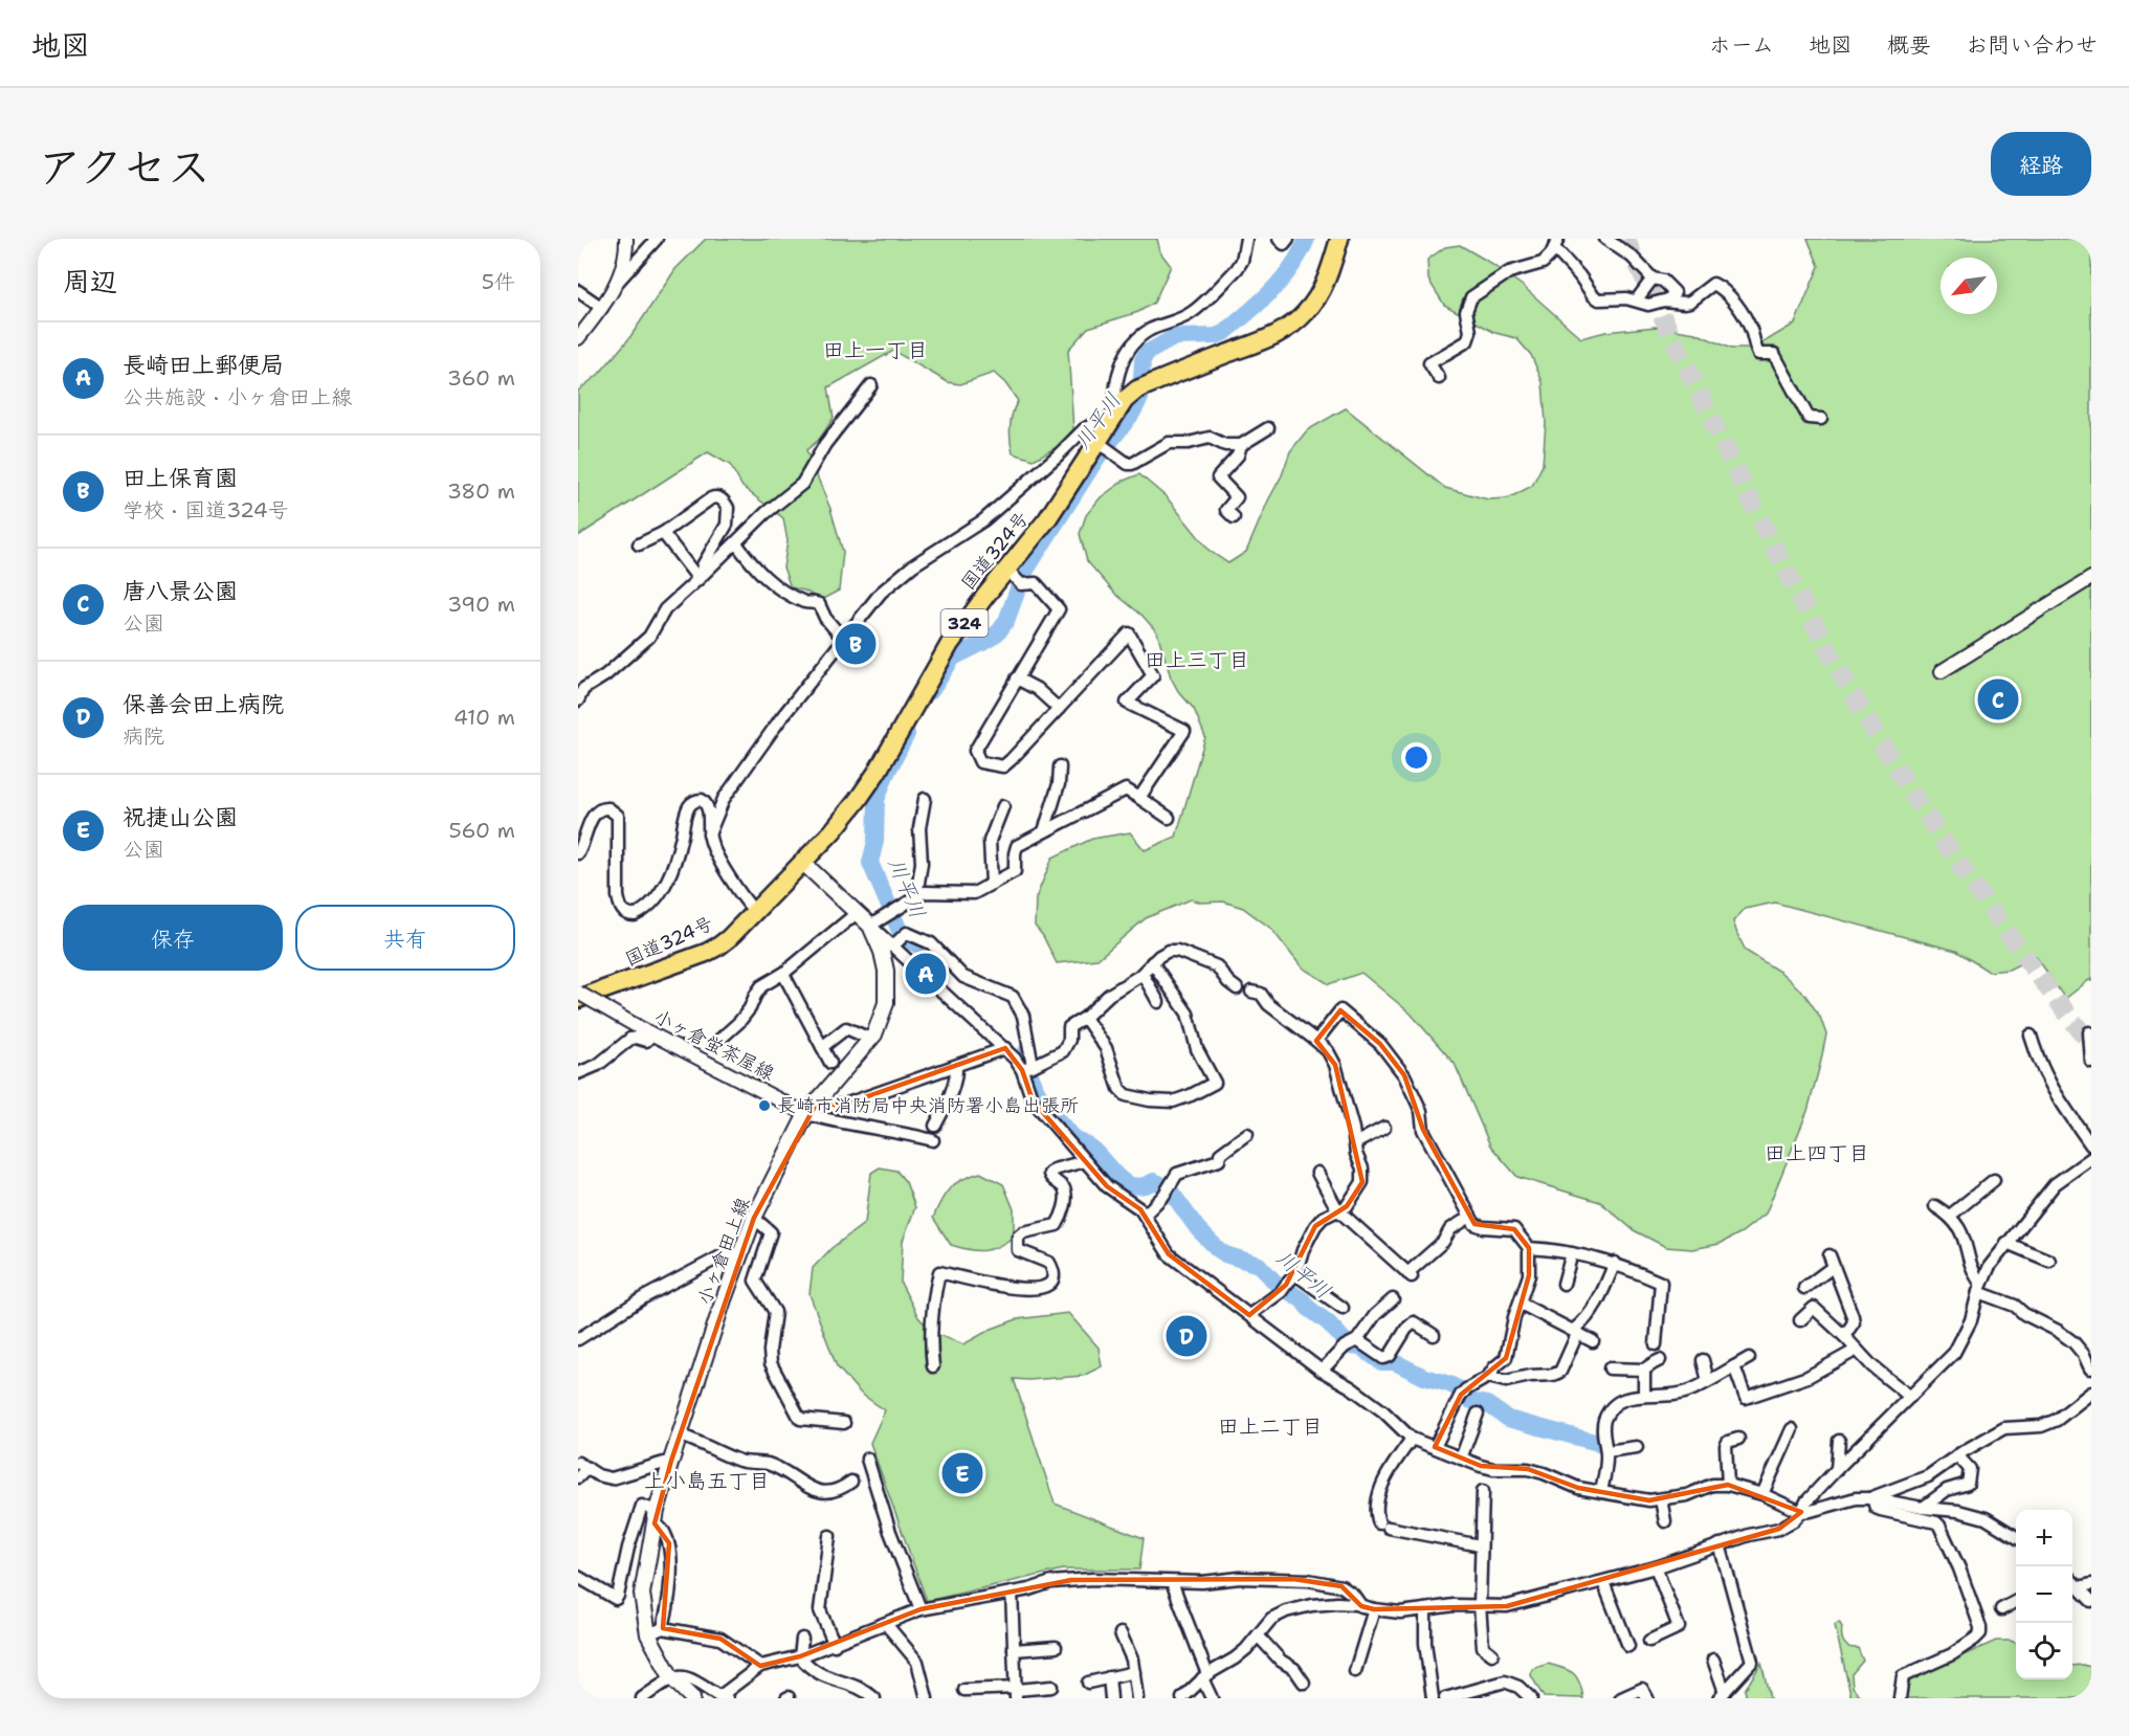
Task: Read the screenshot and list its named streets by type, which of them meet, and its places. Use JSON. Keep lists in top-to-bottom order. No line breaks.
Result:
{"streets":{"highway":["国道324号","324"],"main road":["小ヶ倉田上線"],"street":["小ヶ倉蛍茶屋線"]},"crossings":[["国道324号","小ヶ倉田上線"],["小ヶ倉蛍茶屋線","小ヶ倉田上線"]],"districts":["田上一丁目","田上三丁目","田上四丁目","田上二丁目","上小島五丁目"],"water":["川平川"],"places":["長崎市消防局中央消防署小島出張所"],"north":"bottom left","page":{"header":"地図","nav":["ホーム","地図","概要","お問い合わせ"],"title":"アクセス","buttons":["経路",["保存","共有"]],"heading":["周辺","5件"],"list":[{"mark":"A","name":"長崎田上郵便局","note":"公共施設 · 小ヶ倉田上線","value":"360 m"},{"mark":"B","name":"田上保育園","note":"学校 · 国道324号","value":"380 m"},{"mark":"C","name":"唐八景公園","note":"公園","value":"390 m"},{"mark":"D","name":"保善会田上病院","note":"病院","value":"410 m"},{"mark":"E","name":"祝捷山公園","note":"公園","value":"560 m"}],"pins":["B","C","A","D","E"],"map_buttons":["+","−"]}}
